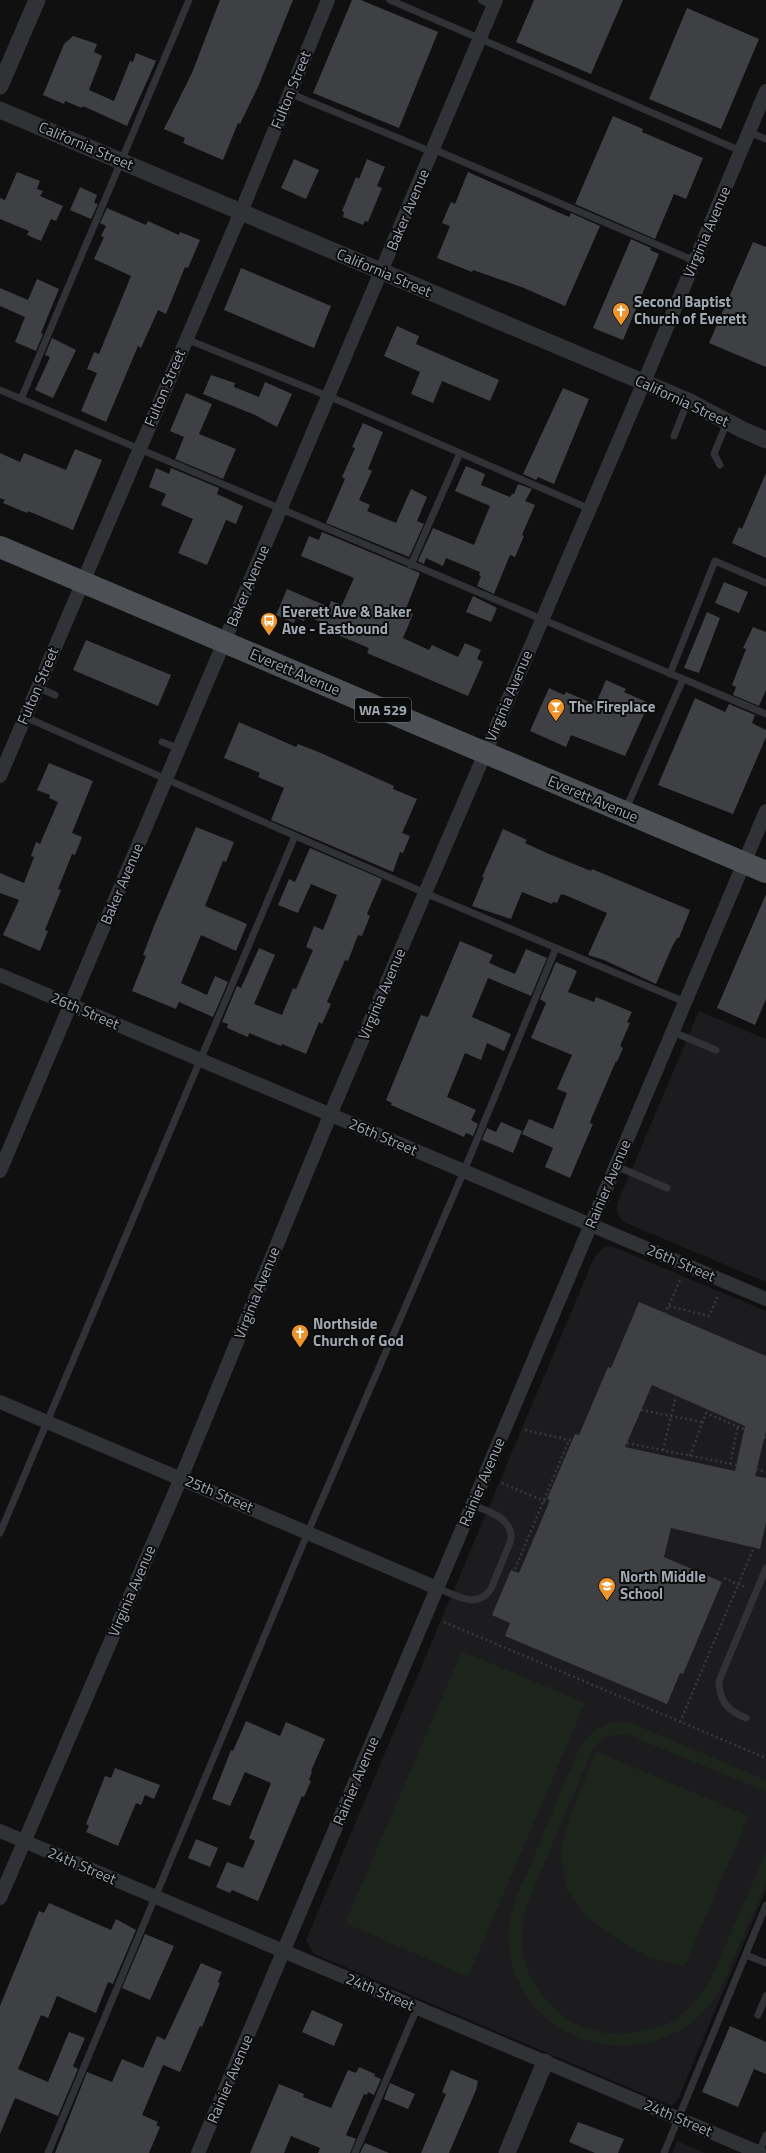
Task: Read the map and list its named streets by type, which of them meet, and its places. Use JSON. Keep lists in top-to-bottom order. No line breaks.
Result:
{"streets":{"main road":["Everett Avenue","WA 529"],"street":["Fulton Street","California Street","Baker Avenue","Virginia Avenue","26th Street","Rainier Avenue","25th Street","24th Street"]},"crossings":[["Fulton Street","California Street"],["Fulton Street","Everett Avenue"],["California Street","Baker Avenue"],["California Street","Virginia Avenue"],["Baker Avenue","Everett Avenue"],["Baker Avenue","26th Street"],["Virginia Avenue","Everett Avenue"],["Virginia Avenue","26th Street"],["Virginia Avenue","25th Street"],["Virginia Avenue","24th Street"],["Everett Avenue","Rainier Avenue"],["26th Street","Rainier Avenue"],["Rainier Avenue","25th Street"],["Rainier Avenue","24th Street"]],"places":{"church":["Second Baptist Church of Everett","Northside Church of God"],"bus stop":["Everett Ave & Baker Ave - Eastbound"],"bar":["The Fireplace"],"school or university":["North Middle School"]}}
